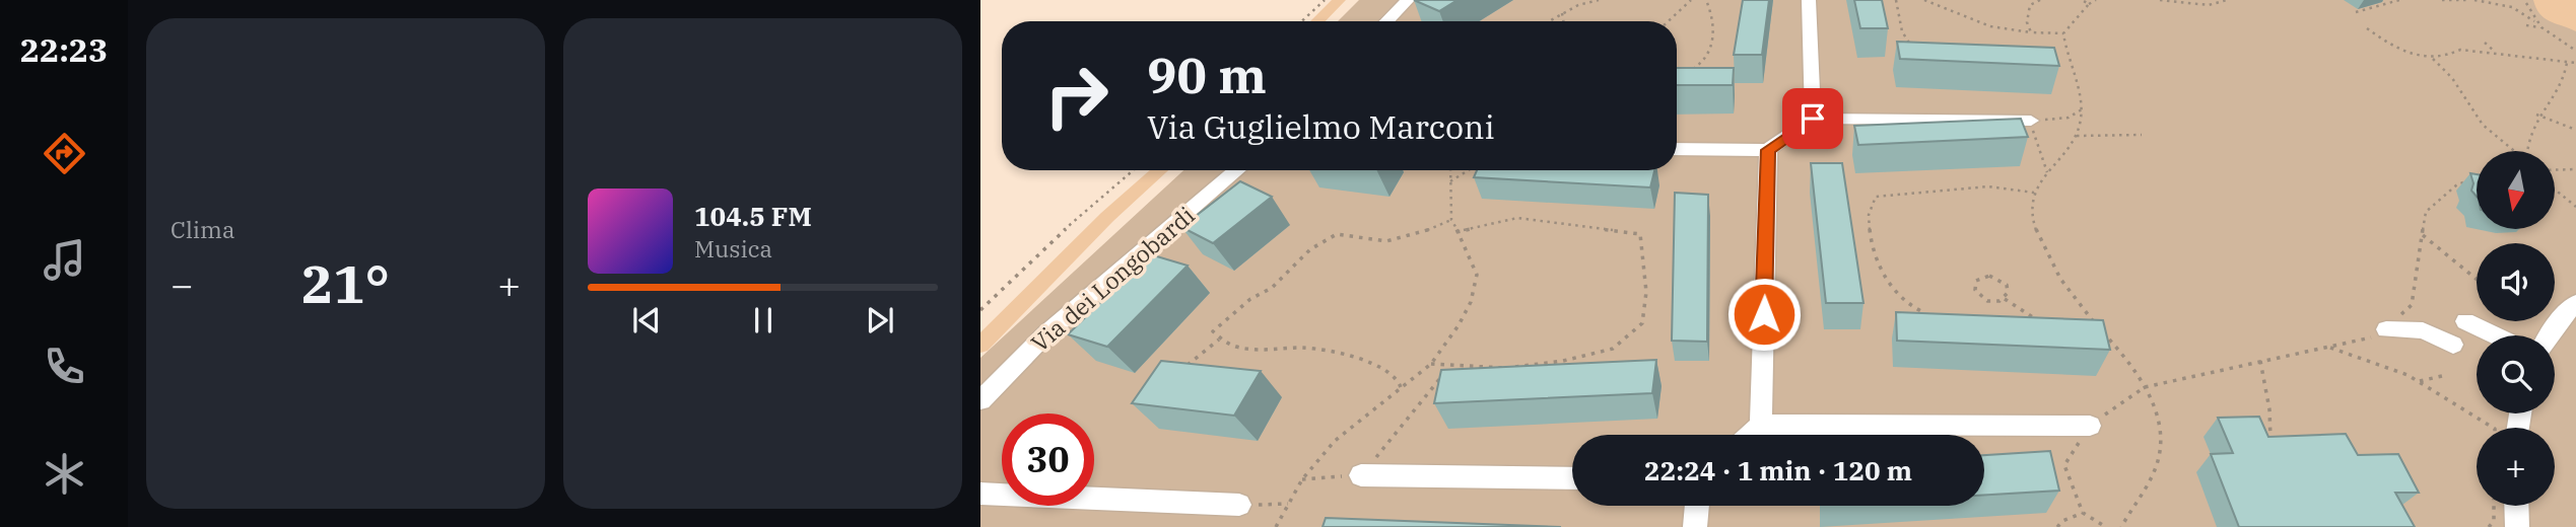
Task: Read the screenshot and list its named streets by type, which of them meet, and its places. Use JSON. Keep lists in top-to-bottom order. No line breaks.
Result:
{"streets":{"street":["Via dei Longobardi"]},"north":"bottom","page":{"tabs":"22:23","tile":"Clima","turn":["90 m","Via Guglielmo Marconi"],"map_buttons":"+","song":["104.5 FM","Musica"],"heat":["−","21°","+"],"limit":"30","trip":"22:24 · 1 min · 120 m"}}
